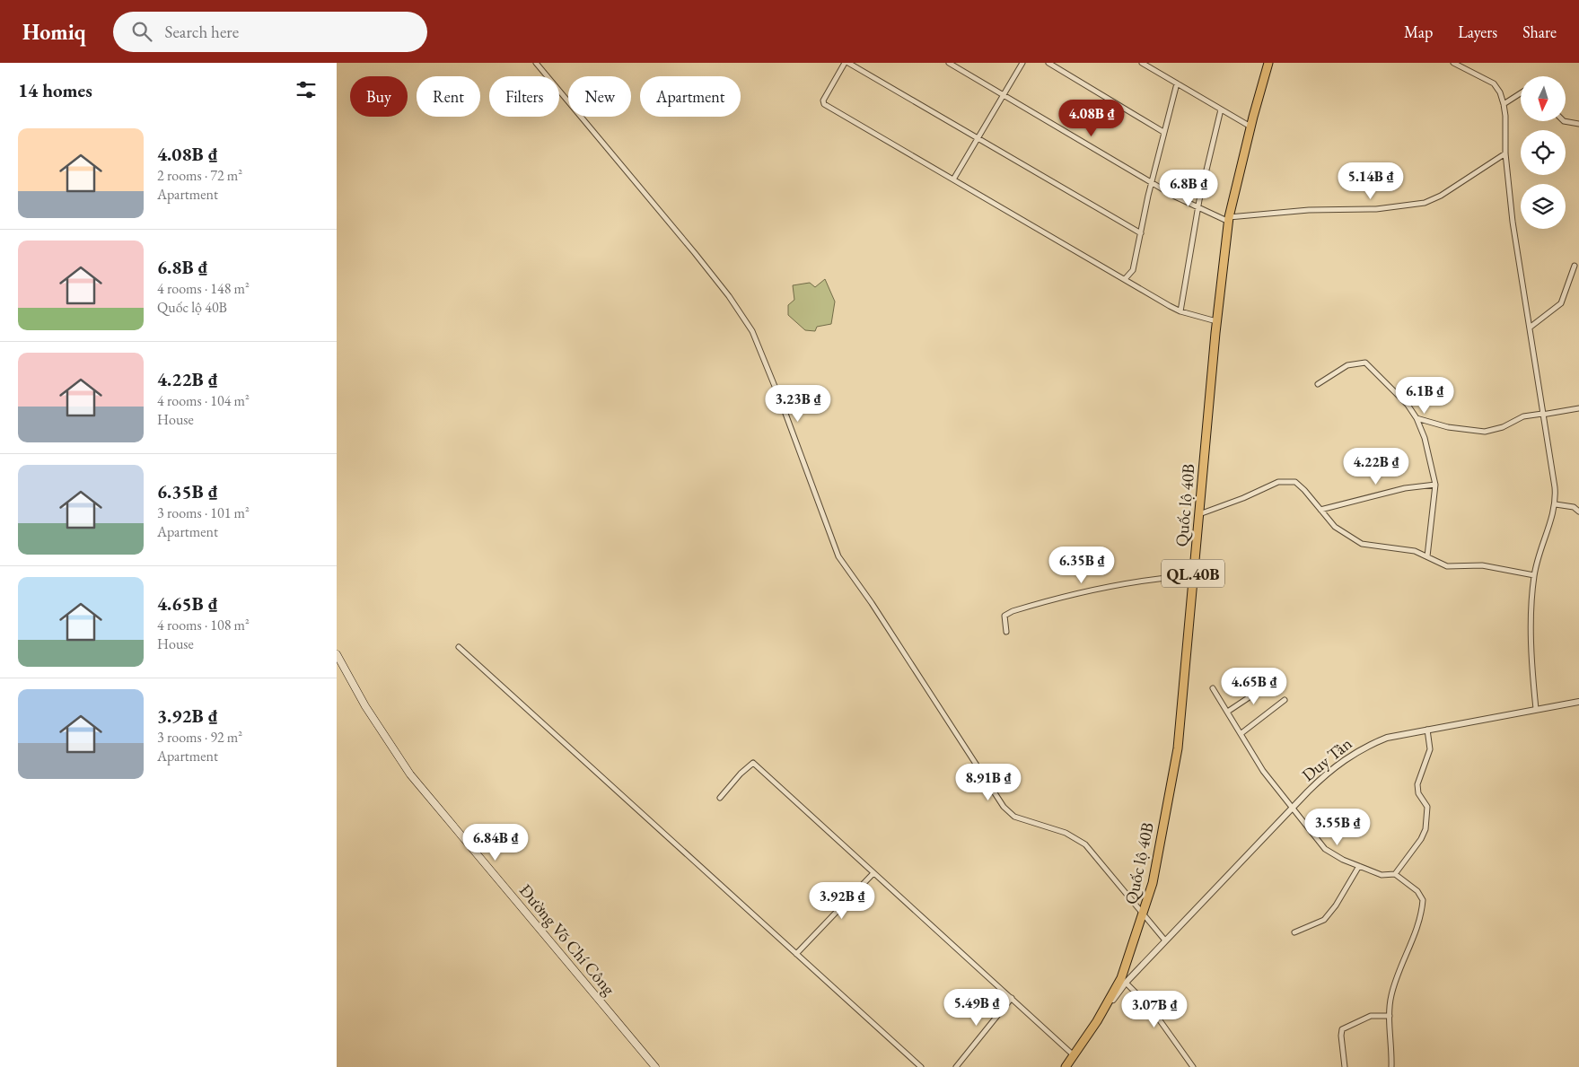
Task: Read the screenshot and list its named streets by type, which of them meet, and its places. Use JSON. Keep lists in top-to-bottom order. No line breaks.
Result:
{"streets":{"highway":["Quốc lộ 40B","QL.40B"],"main road":["Đường Võ Chí Công"],"street":["Duy Tân"]},"crossings":[["Quốc lộ 40B","Duy Tân"]],"north":"bottom","page":{"header":"Homiq","search":"Search here","nav":["Map","Layers","Share"],"heading":"14 homes","chip":["Buy","Rent","Filters","New","Apartment"],"price":["4.08B ₫","5.14B ₫","6.8B ₫","6.1B ₫","3.23B ₫","4.22B ₫","6.35B ₫","4.65B ₫","8.91B ₫","3.55B ₫","6.84B ₫","3.92B ₫","5.49B ₫","3.07B ₫"],"list":[{"name":"4.08B ₫","note":"2 rooms · 72 m² · Apartment"},{"name":"6.8B ₫","note":"4 rooms · 148 m² · Quốc lộ 40B"},{"name":"4.22B ₫","note":"4 rooms · 104 m² · House"},{"name":"6.35B ₫","note":"3 rooms · 101 m² · Apartment"},{"name":"4.65B ₫","note":"4 rooms · 108 m² · House"},{"name":"3.92B ₫","note":"3 rooms · 92 m² · Apartment"}]}}
